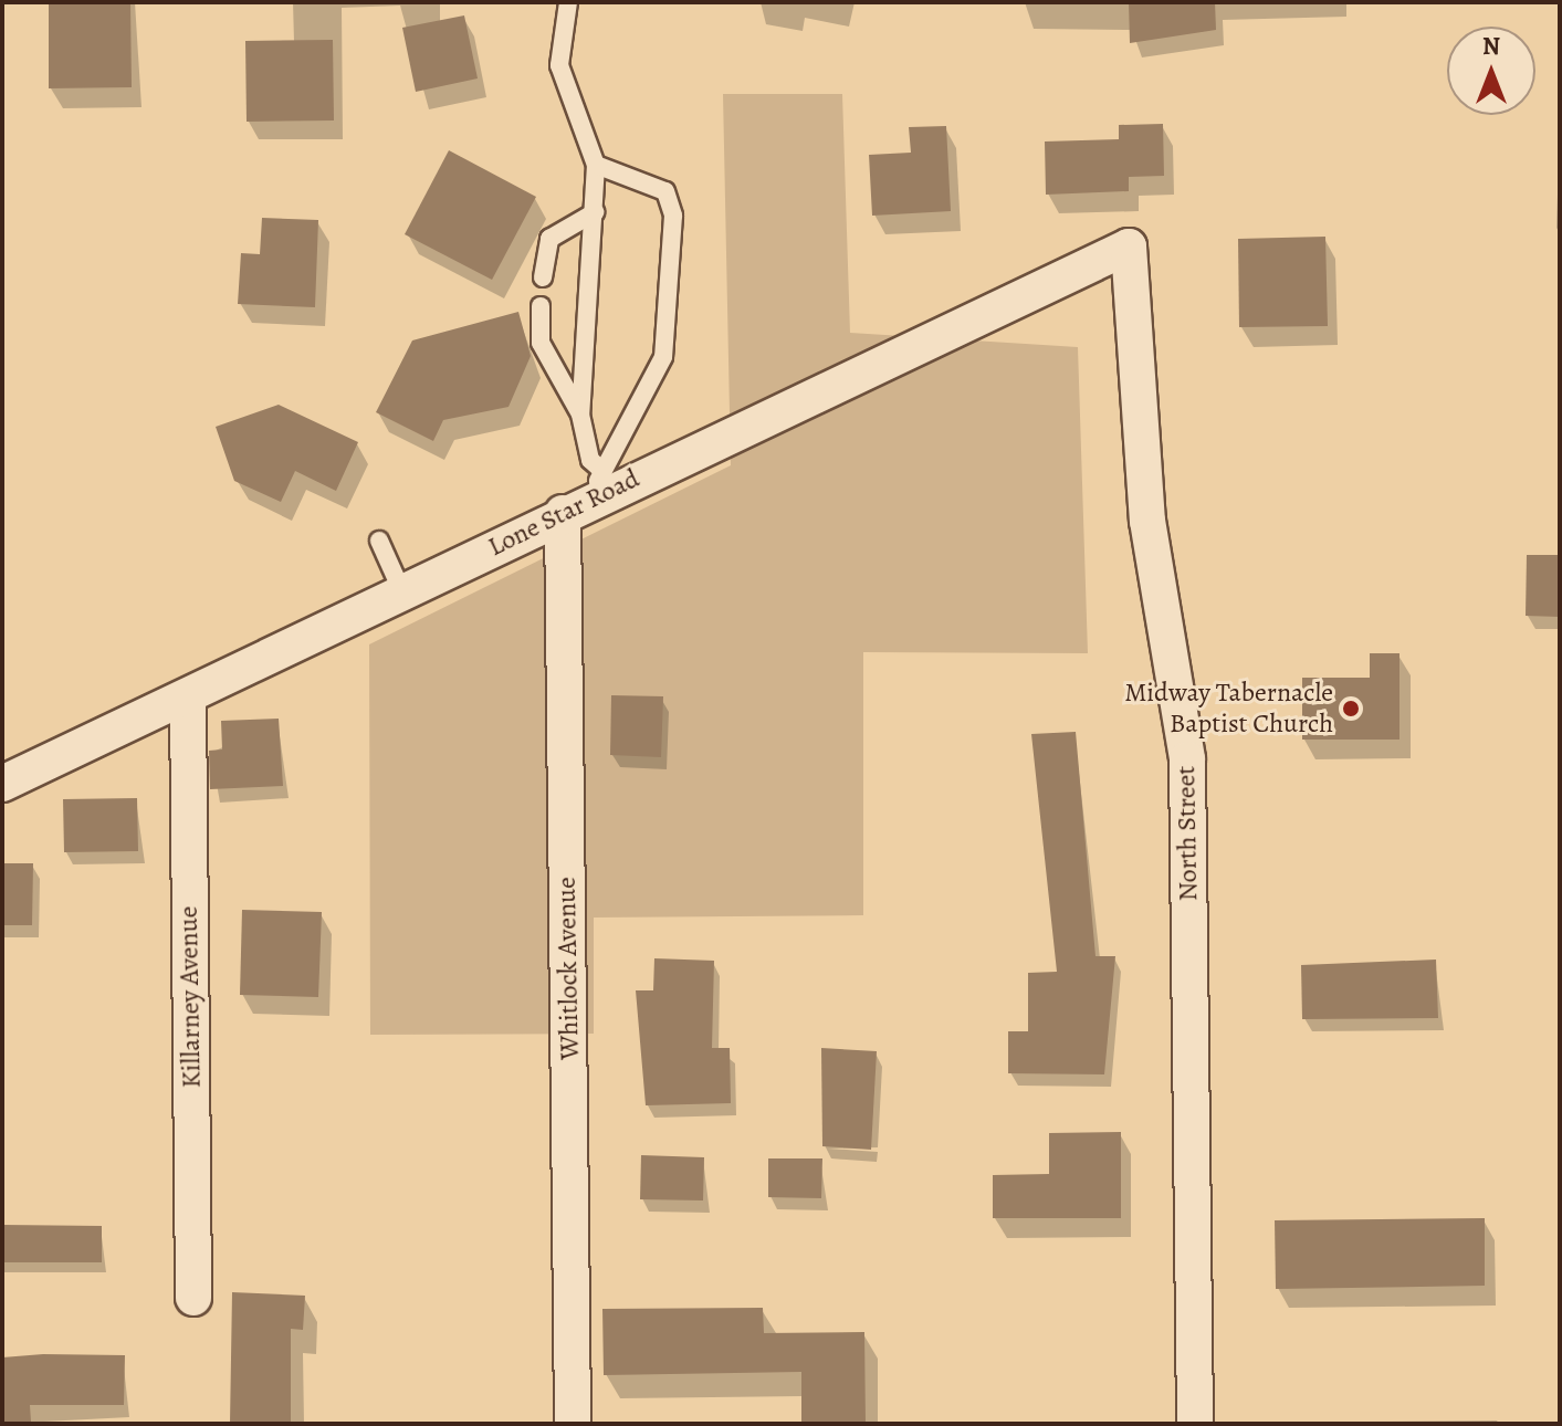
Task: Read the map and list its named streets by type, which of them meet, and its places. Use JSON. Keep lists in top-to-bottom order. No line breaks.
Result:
{"streets":{"street":["Lone Star Road","North Street","Whitlock Avenue","Killarney Avenue"]},"crossings":[["Lone Star Road","North Street"],["Lone Star Road","Whitlock Avenue"],["Lone Star Road","Killarney Avenue"]],"places":["Midway Tabernacle Baptist Church"],"north":"top"}
